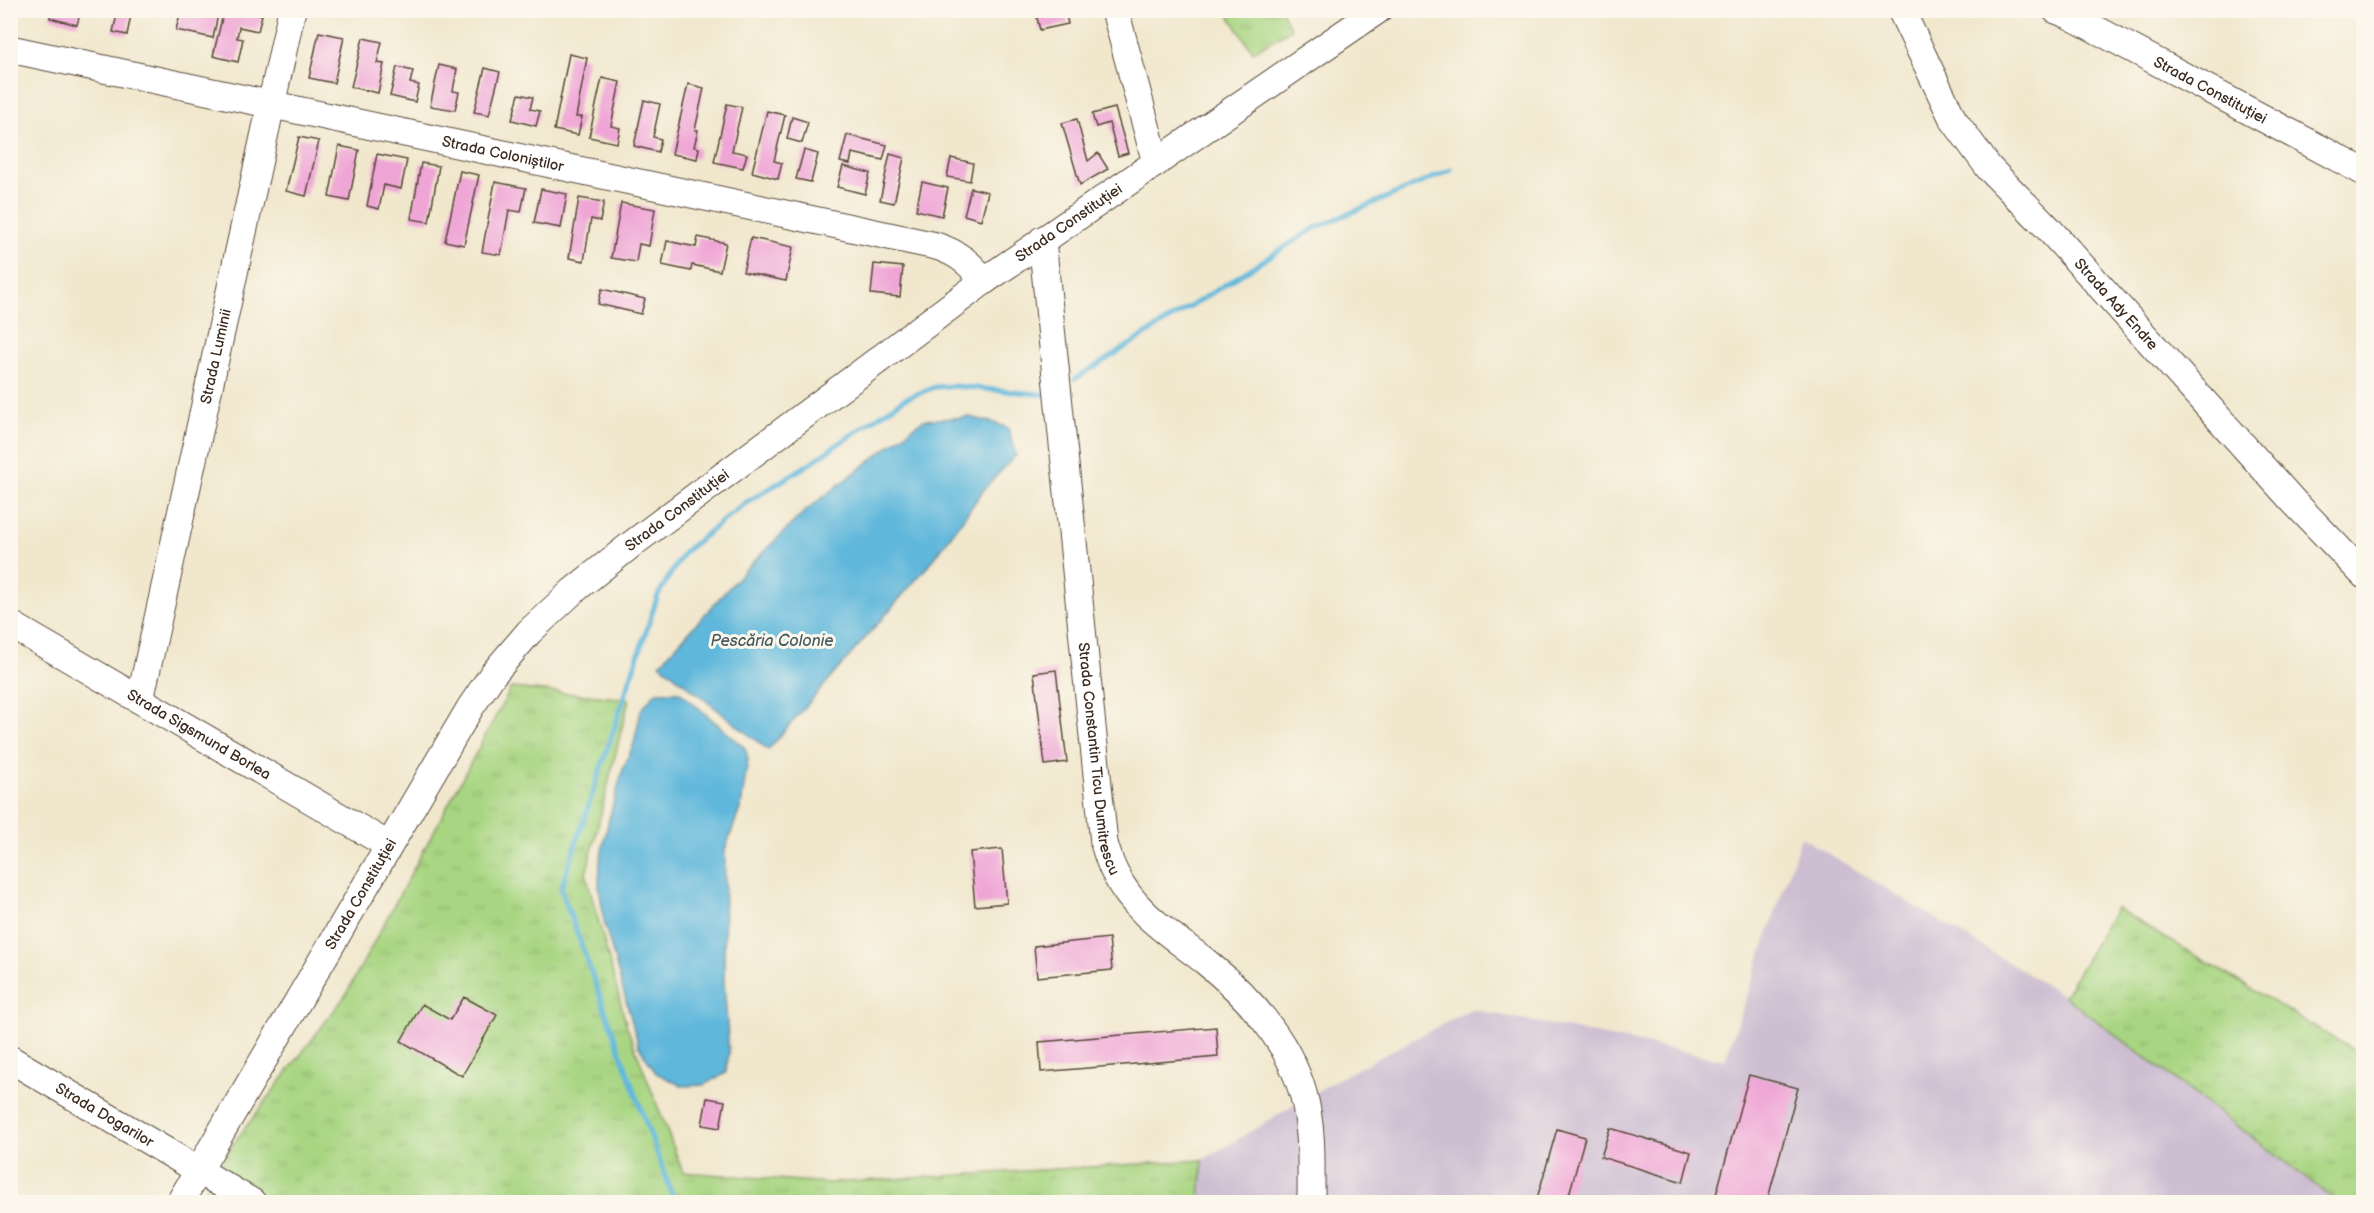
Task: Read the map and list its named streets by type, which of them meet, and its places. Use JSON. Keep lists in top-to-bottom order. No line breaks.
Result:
{"streets":{"street":["Strada Constituției","Strada Coloniștilor","Strada Ady Endre","Strada Luminii","Strada Sigsmund Borlea","Strada Constantin Ticu Dumitrescu","Strada Dogarilor"]},"crossings":[["Strada Constituției","Strada Coloniștilor"],["Strada Constituției","Strada Sigsmund Borlea"],["Strada Constituției","Strada Constantin Ticu Dumitrescu"],["Strada Constituției","Strada Dogarilor"],["Strada Coloniștilor","Strada Luminii"],["Strada Luminii","Strada Sigsmund Borlea"]],"water":["Pescăria Colonie"]}
